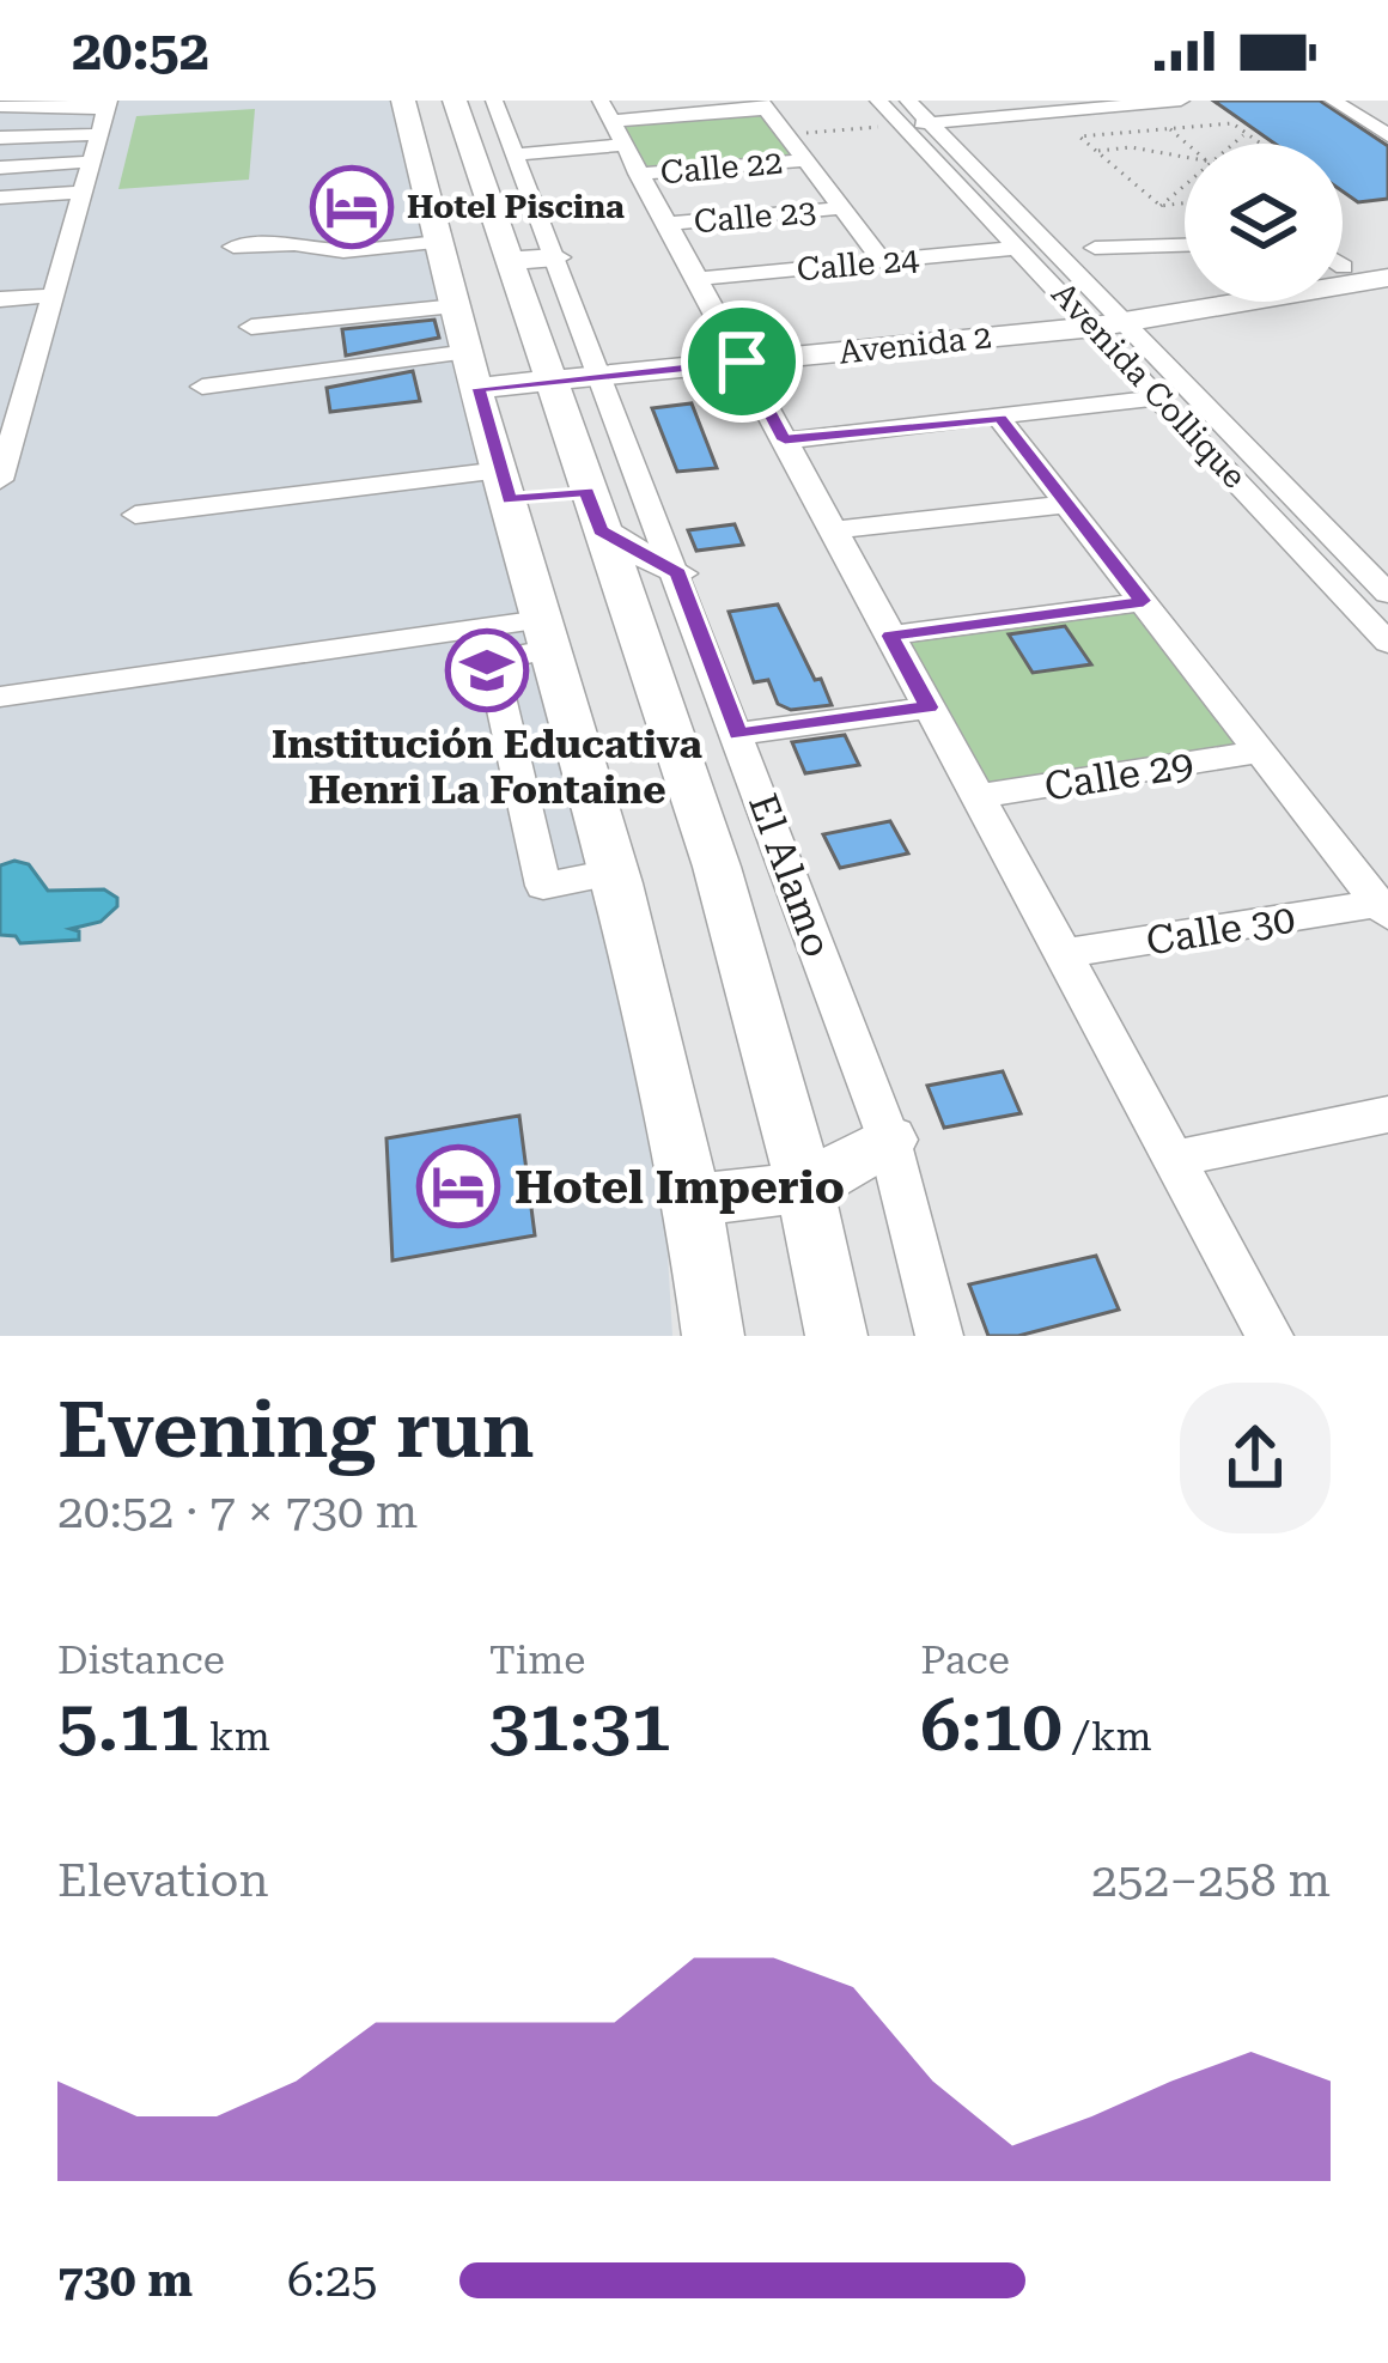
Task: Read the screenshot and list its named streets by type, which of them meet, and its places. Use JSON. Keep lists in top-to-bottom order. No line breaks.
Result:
{"streets":{"main road":["Avenida 2"],"street":["Calle 22","Calle 23","Calle 24","Avenida Collique","Calle 29","El Alamo","Calle 30"]},"crossings":[["Calle 24","Avenida Collique"],["Avenida 2","Avenida Collique"],["Avenida 2","El Alamo"]],"places":{"hotel":["Hotel Piscina","Hotel Imperio"],"school or university":["Institución Educativa Henri La Fontaine"]},"page":{"status":"20:52","heading":["Evening run","20:52 · 7 × 730 m"],"stats":[["Distance","5.11 km"],["Time","31:31"],["Pace","6:10 /km"]],"chart":["Elevation","252–258 m"],"list":[{"name":"730 m","note":"6:25"}]}}
